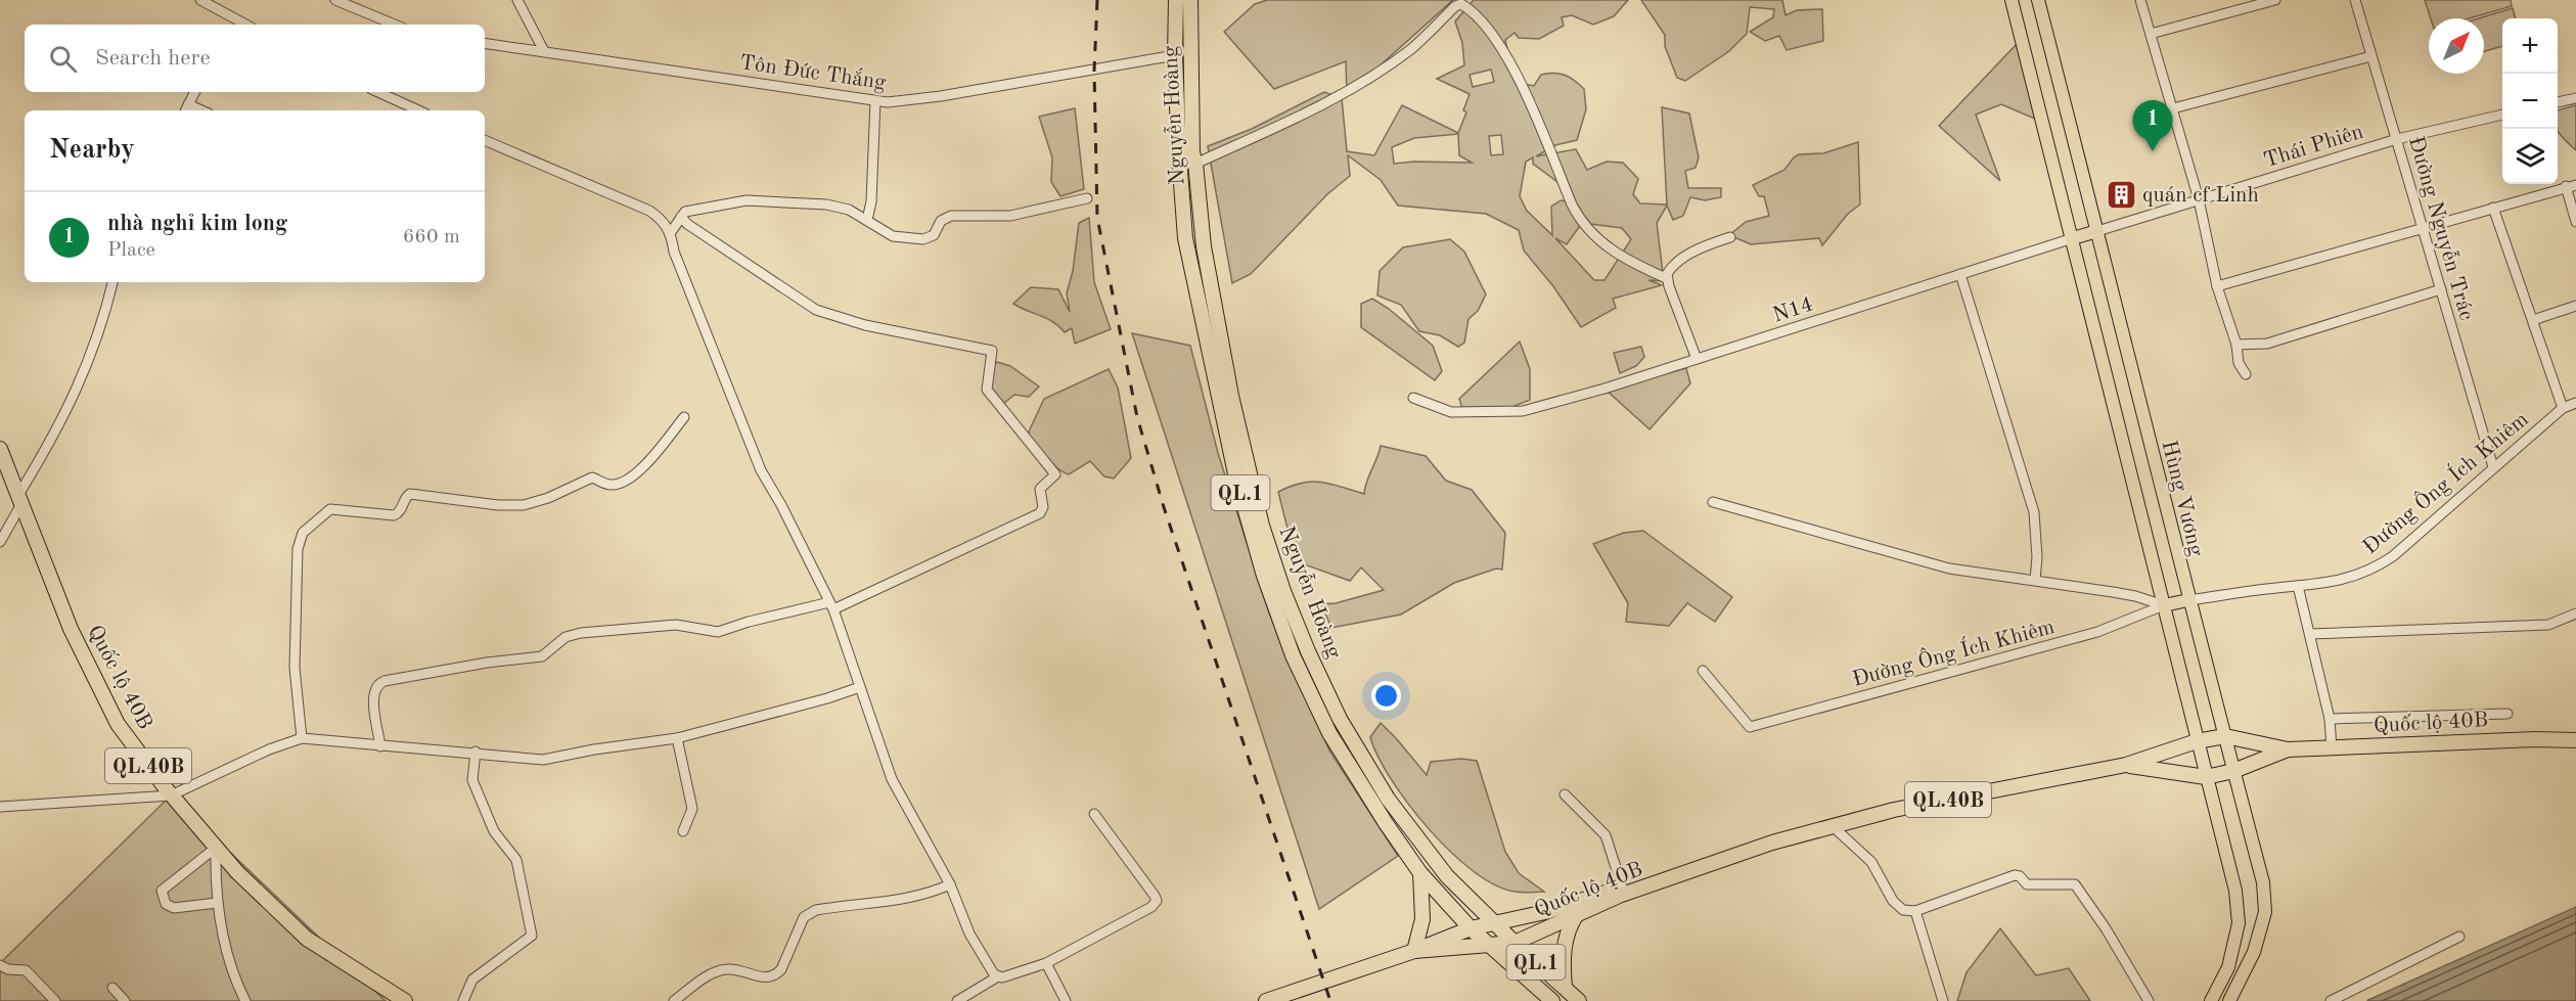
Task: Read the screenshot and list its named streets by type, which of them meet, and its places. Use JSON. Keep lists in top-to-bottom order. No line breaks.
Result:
{"streets":{"highway":["Nguyễn Hoàng","QL.1","Quốc lộ 40B","QL.40B"],"main road":["Hùng Vương"],"street":["Tôn Đức Thắng","Thái Phiên","Đường Nguyễn Trác","N14","Đường Ông Ích Khiêm"]},"crossings":[["Tôn Đức Thắng","Nguyễn Hoàng"],["Nguyễn Hoàng","Quốc lộ 40B"],["Thái Phiên","Đường Nguyễn Trác"],["Thái Phiên","Hùng Vương"],["Đường Nguyễn Trác","Đường Ông Ích Khiêm"],["N14","Hùng Vương"],["Đường Ông Ích Khiêm","Hùng Vương"]],"places":{"building":["quán cf Linh"]},"north":"top right","page":{"map_buttons":["+","−"],"search":"Search here","pins":"1","heading":"Nearby","list":[{"mark":"1","name":"nhà nghỉ kim long","note":"Place","value":"660 m"}]}}
